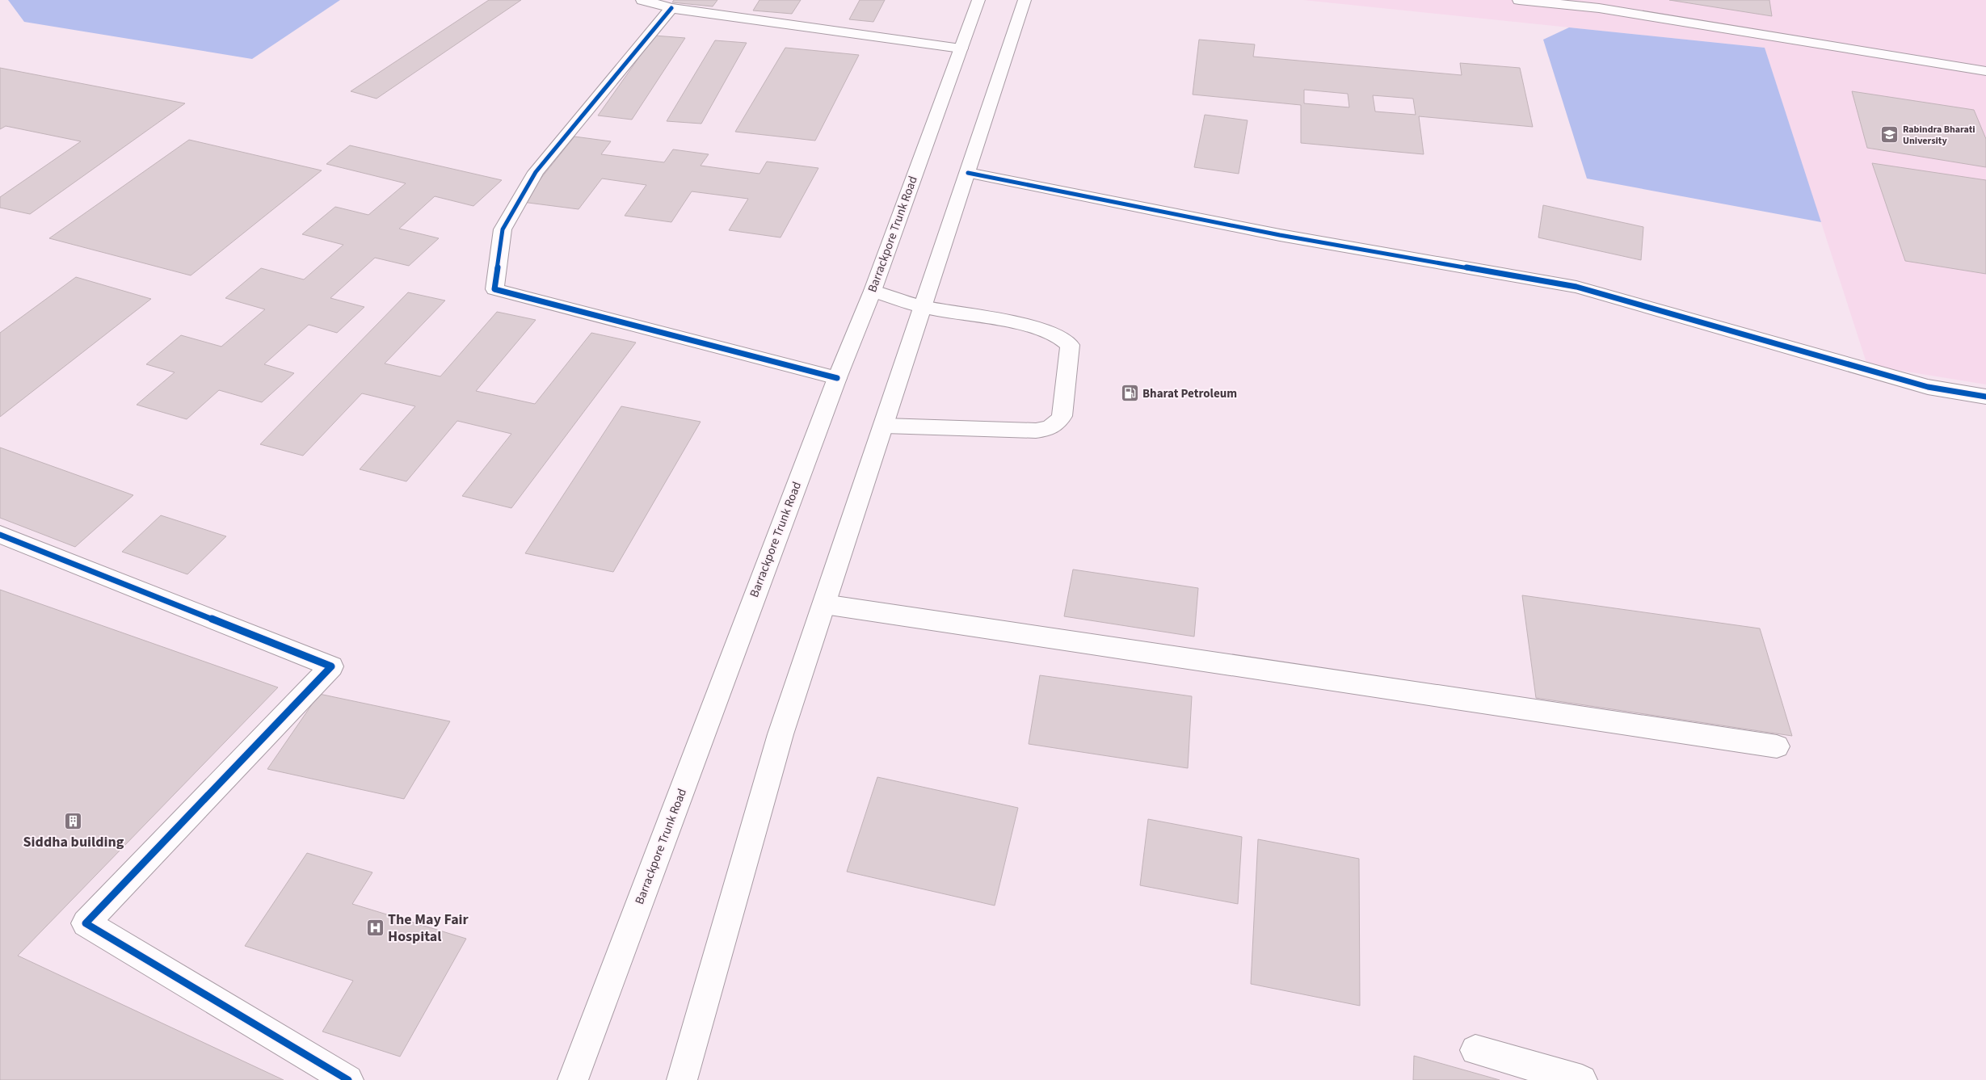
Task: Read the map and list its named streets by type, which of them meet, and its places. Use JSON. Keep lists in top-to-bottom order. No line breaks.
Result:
{"streets":{"street":["Barrackpore Trunk Road"]},"places":{"school or university":["Rabindra Bharati University"],"fuel station":["Bharat Petroleum"],"building":["Siddha building"],"hospital":["The May Fair Hospital"]}}
